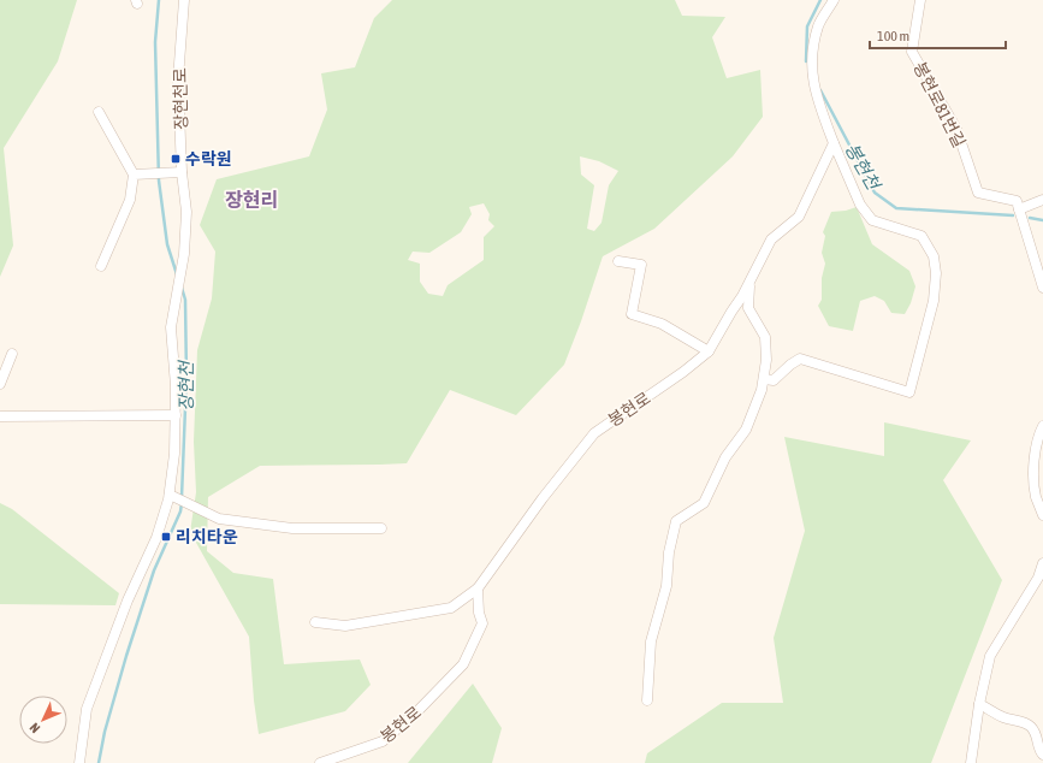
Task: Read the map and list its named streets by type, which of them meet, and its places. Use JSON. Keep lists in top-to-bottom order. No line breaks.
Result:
{"streets":{"street":["장현천로","봉현로81번길","봉현로"]},"districts":["장현리"],"water":["봉현천","장현천"],"places":{"transit":["수락원","리치타운"]},"scale_bar":"100 m","north":"bottom left"}
